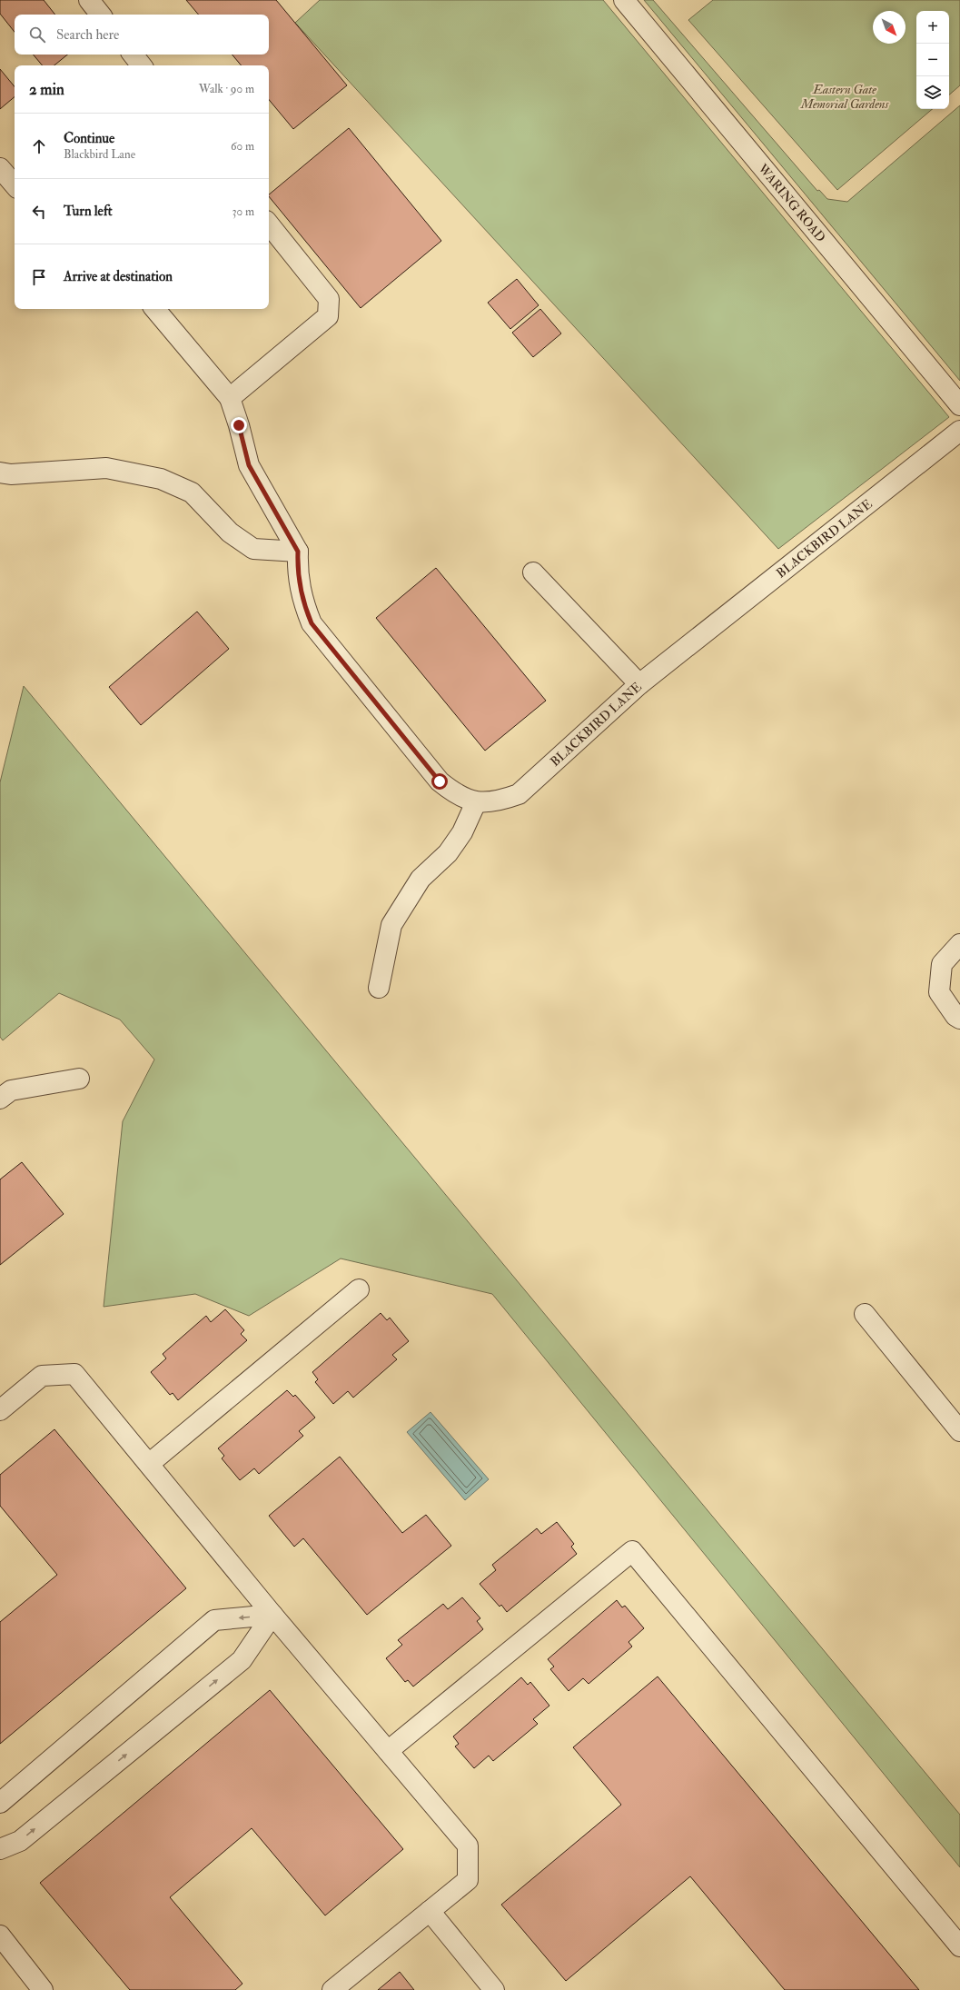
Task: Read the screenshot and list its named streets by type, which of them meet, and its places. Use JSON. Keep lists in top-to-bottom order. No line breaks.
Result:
{"streets":{"street":["WARING ROAD","BLACKBIRD LANE"]},"parks":["Eastern Gate Memorial Gardens"],"north":"bottom right","page":{"map_buttons":["+","−"],"search":"Search here","heading":["2 min","Walk · 90 m"],"list":[["Continue","Blackbird Lane","60 m"],["Turn left","30 m"],"Arrive at destination"]}}
